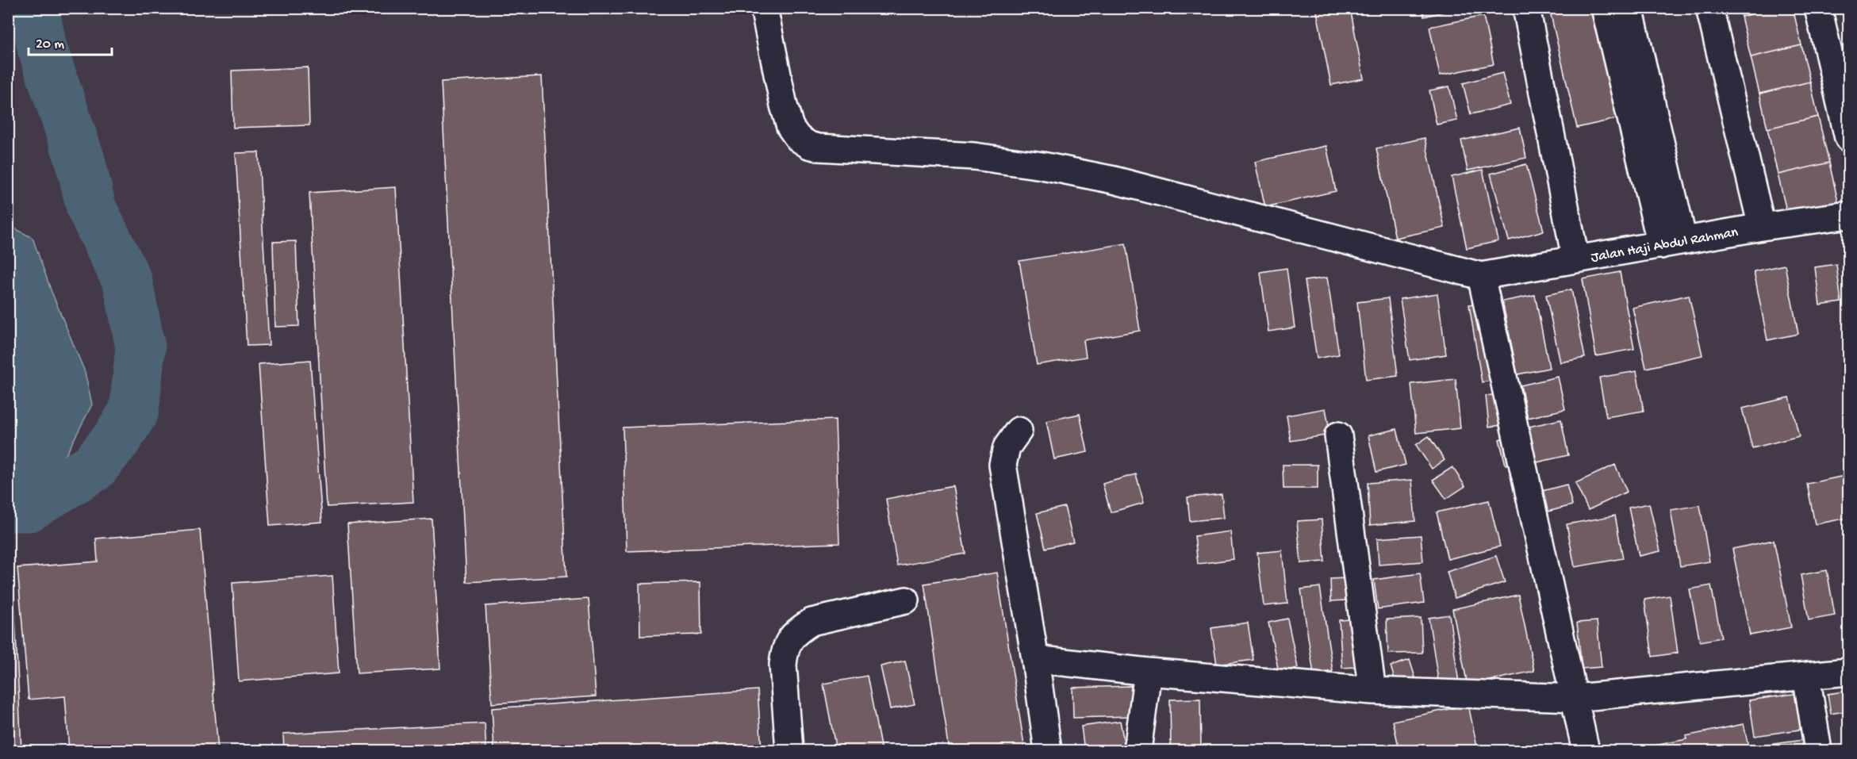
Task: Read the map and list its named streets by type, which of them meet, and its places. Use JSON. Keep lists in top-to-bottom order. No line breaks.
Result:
{"streets":{"street":["Jalan Haji Abdul Rahman"]},"scale_bar":"20 m"}
